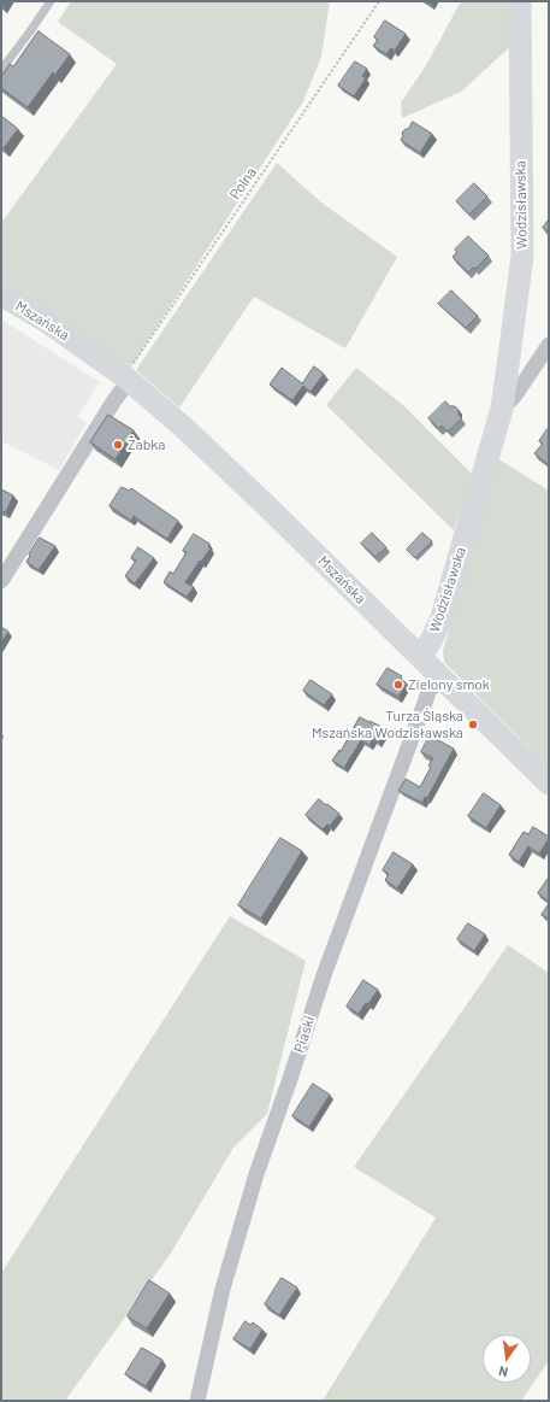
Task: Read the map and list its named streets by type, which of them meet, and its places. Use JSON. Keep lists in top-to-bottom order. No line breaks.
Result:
{"streets":{"street":["Wodzisławska","Mszańska","Piaski"],"path":["Polna"]},"crossings":[["Polna","Mszańska"],["Wodzisławska","Mszańska"],["Mszańska","Piaski"]],"places":["Żabka","Zielony smok","Turza Śląska Mszańska Wodzisławska"],"north":"bottom"}
